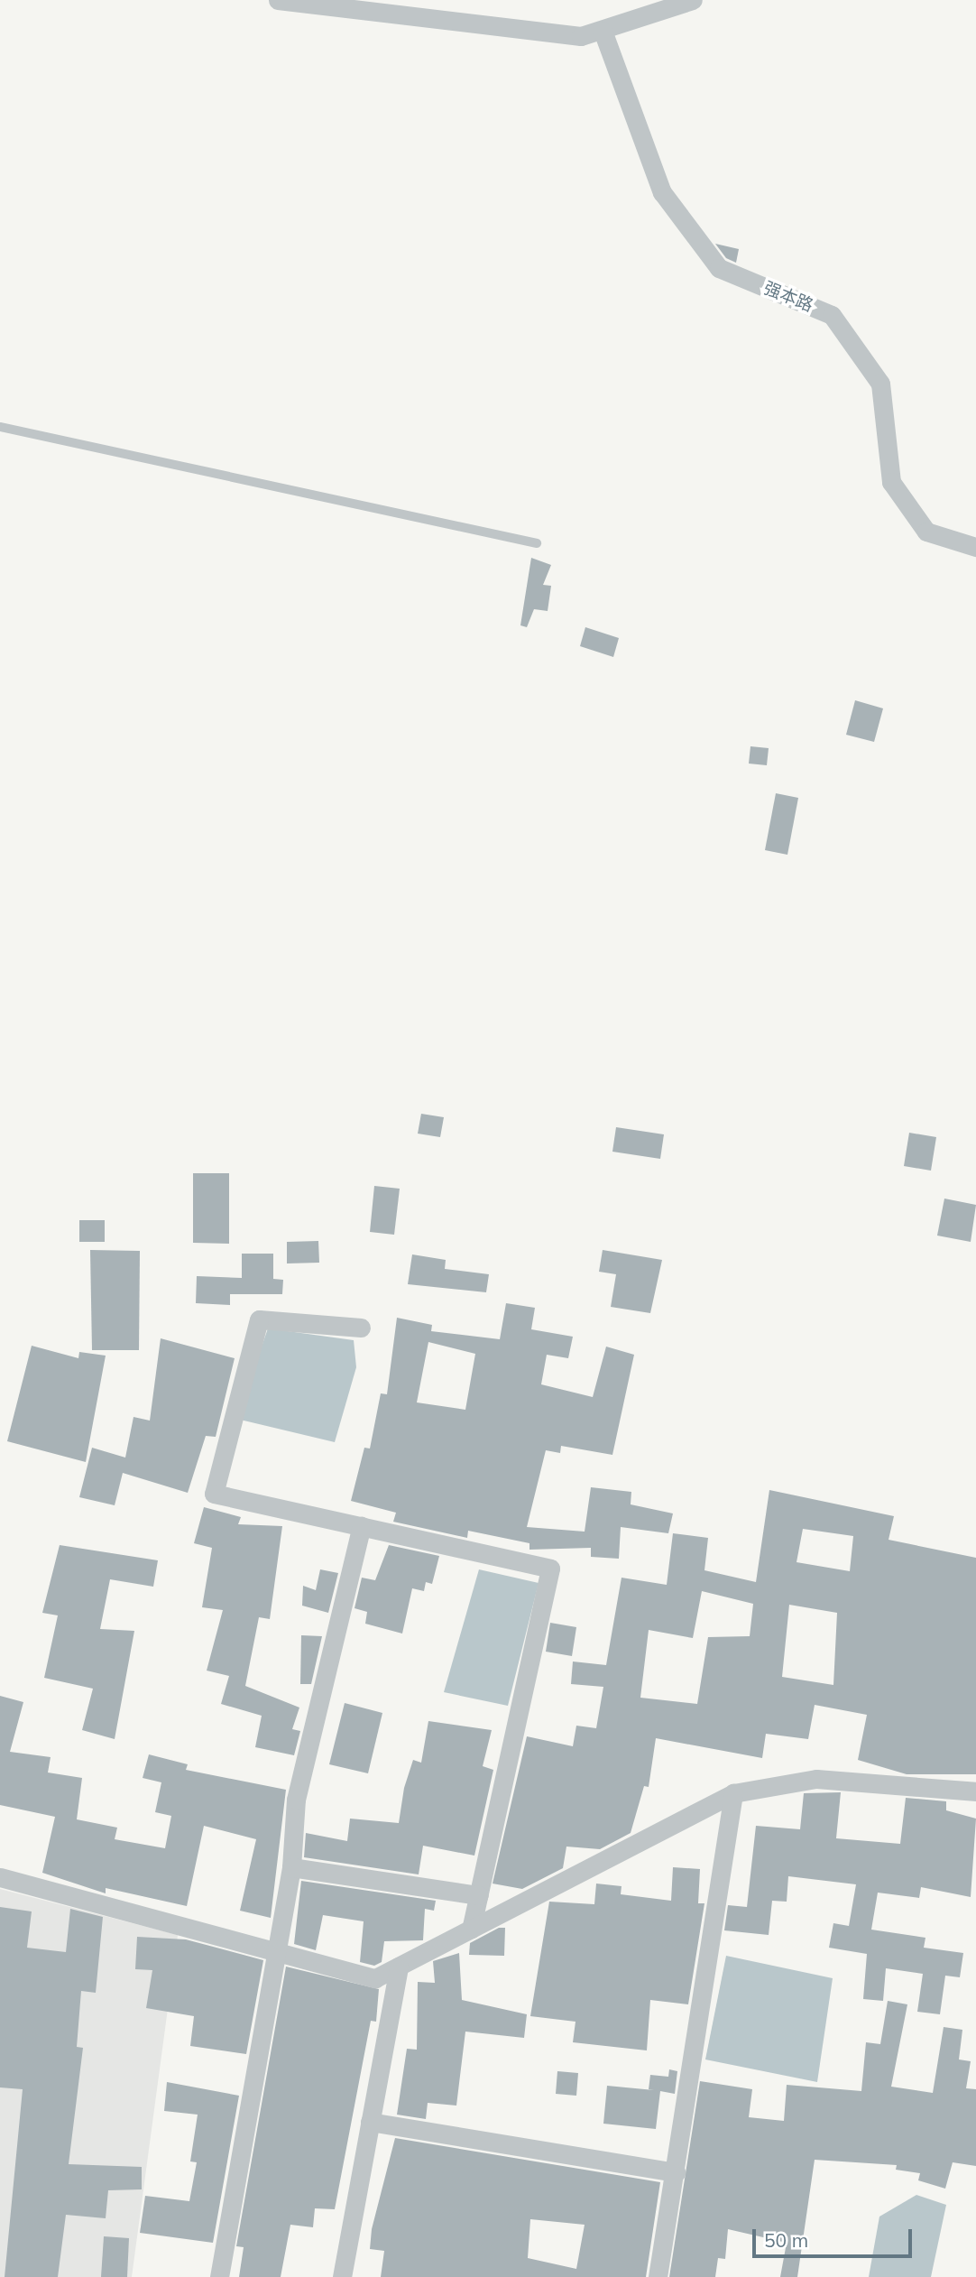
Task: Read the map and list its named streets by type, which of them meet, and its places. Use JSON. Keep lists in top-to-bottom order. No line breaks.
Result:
{"streets":{"street":["强本路"]},"scale_bar":"50 m"}
